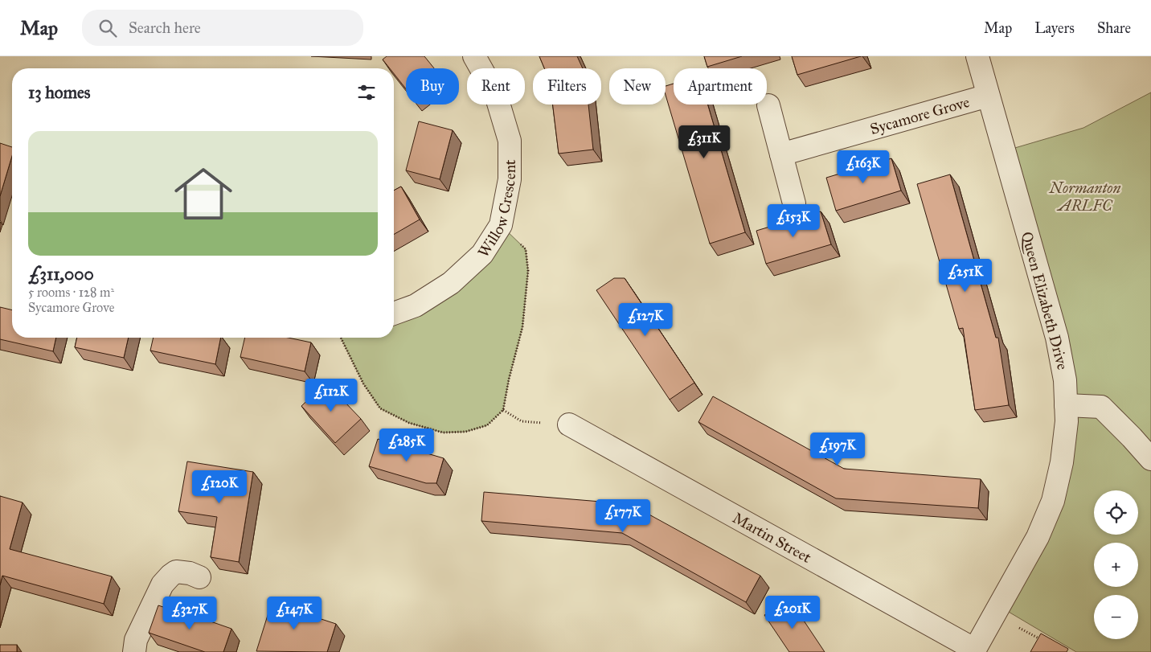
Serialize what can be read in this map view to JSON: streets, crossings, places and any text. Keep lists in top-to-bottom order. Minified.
{"streets":{"street":["Sycamore Grove","Willow Crescent","Queen Elizabeth Drive","Martin Street"]},"crossings":[["Sycamore Grove","Queen Elizabeth Drive"],["Queen Elizabeth Drive","Martin Street"]],"parks":["Normanton ARLFC"],"page":{"header":"Map","search":"Search here","nav":["Map","Layers","Share"],"chip":["Buy","Rent","Filters","New","Apartment"],"heading":"13 homes","list":[{"name":"£311,000","note":"5 rooms · 128 m² · Sycamore Grove"}],"price":["£311K","£163K","£153K","£251K","£127K","£112K","£285K","£197K","£120K","£177K","£201K","£327K","£147K"],"map_buttons":["+","−"]}}
